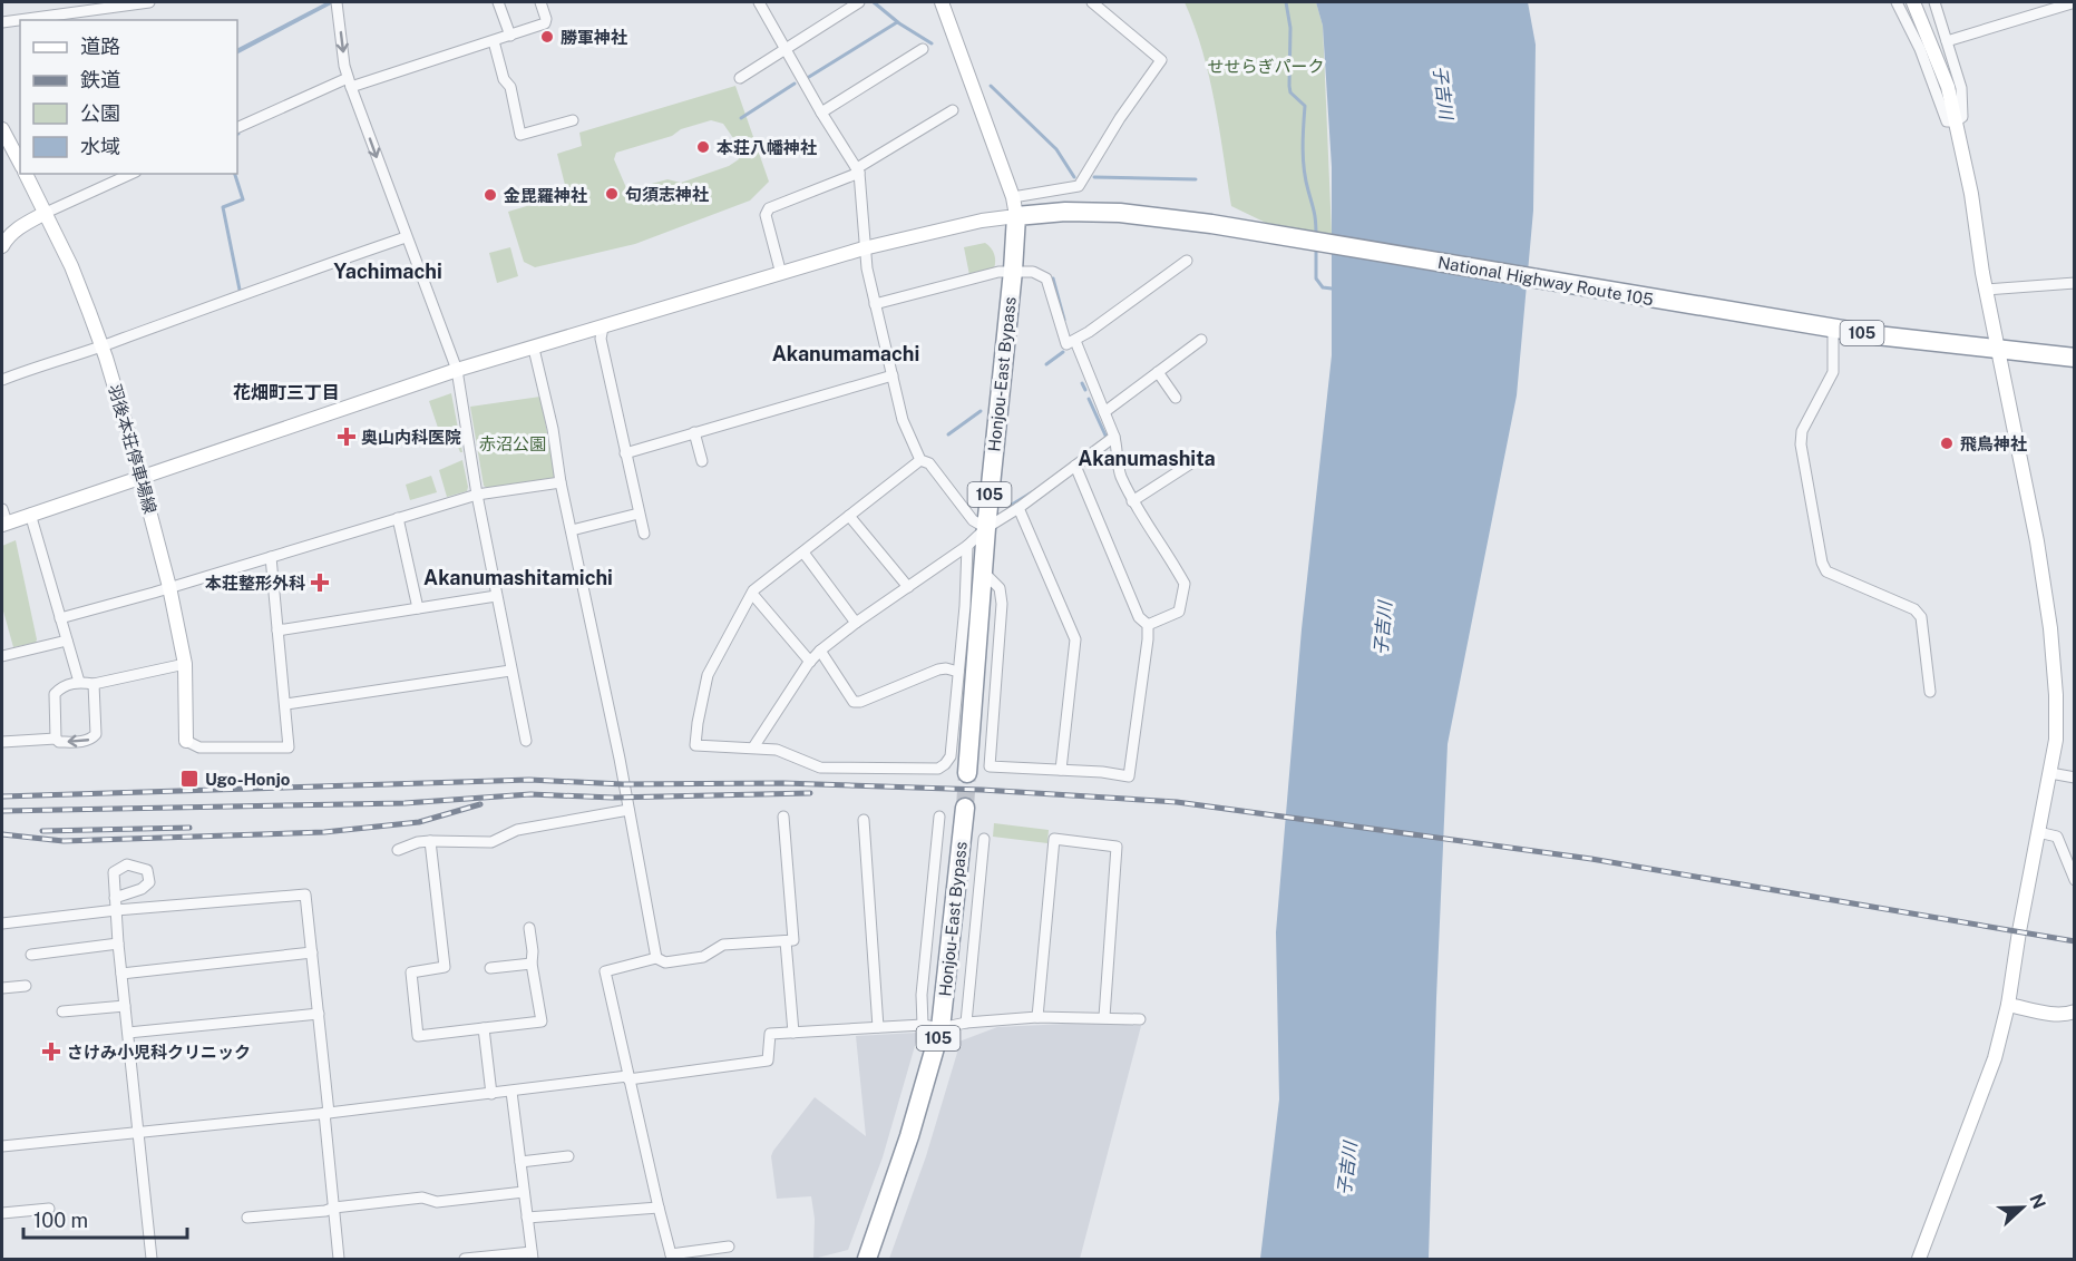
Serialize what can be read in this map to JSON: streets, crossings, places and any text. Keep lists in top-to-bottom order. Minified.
{"streets":{"highway":["National Highway Route 105","105","Honjou-East Bypass"],"street":["羽後本荘停車場線"]},"crossings":[["National Highway Route 105","Honjou-East Bypass"]],"districts":["Yachimachi","Akanumamachi","花畑町三丁目","Akanumashita","Akanumashitamichi"],"water":["子吉川"],"parks":["せせらぎパーク","赤沼公園"],"places":{"other":["勝軍神社","本荘八幡神社","句須志神社","金毘羅神社","飛鳥神社"],"health":["奥山内科医院","本荘整形外科","さけみ小児科クリニック"],"transit":["Ugo-Honjo"]},"legend":["道路","鉄道","公園","水域"],"scale_bar":"100 m","north":"right"}
